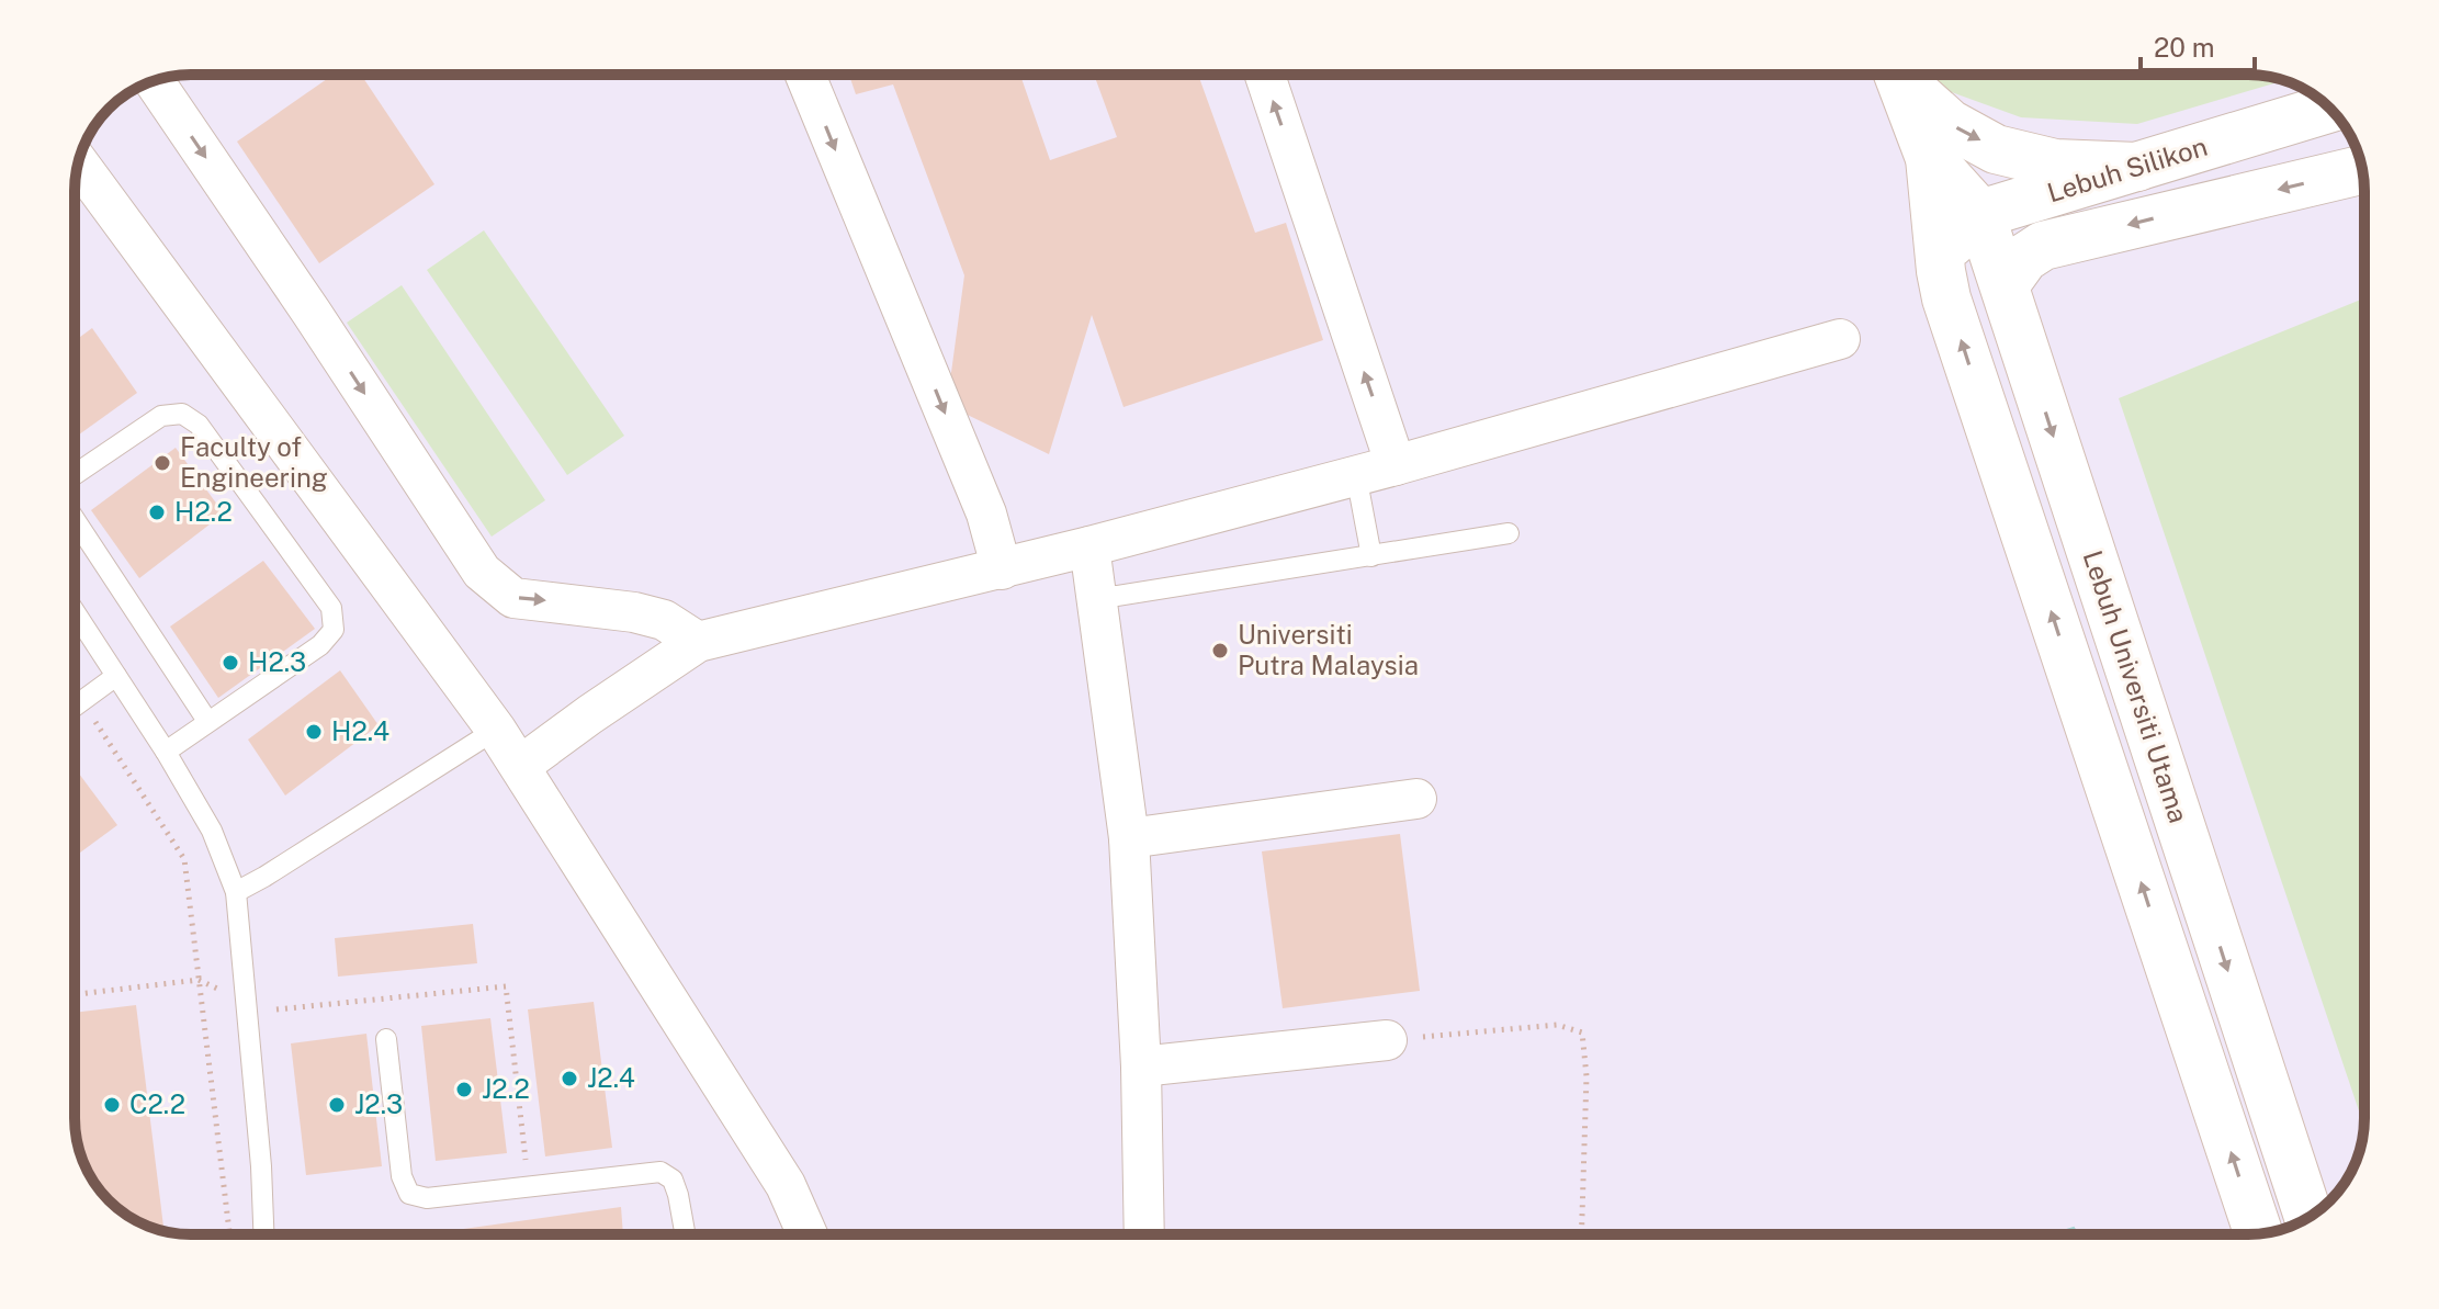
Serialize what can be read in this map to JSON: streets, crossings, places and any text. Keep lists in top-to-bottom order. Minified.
{"streets":{"main road":["Lebuh Silikon","Lebuh Universiti Utama"]},"crossings":[["Lebuh Silikon","Lebuh Universiti Utama"]],"places":["Faculty of Engineering","H2.2","Universiti Putra Malaysia","H2.3","H2.4","J2.4","J2.2","C2.2","J2.3"],"scale_bar":"20 m"}
